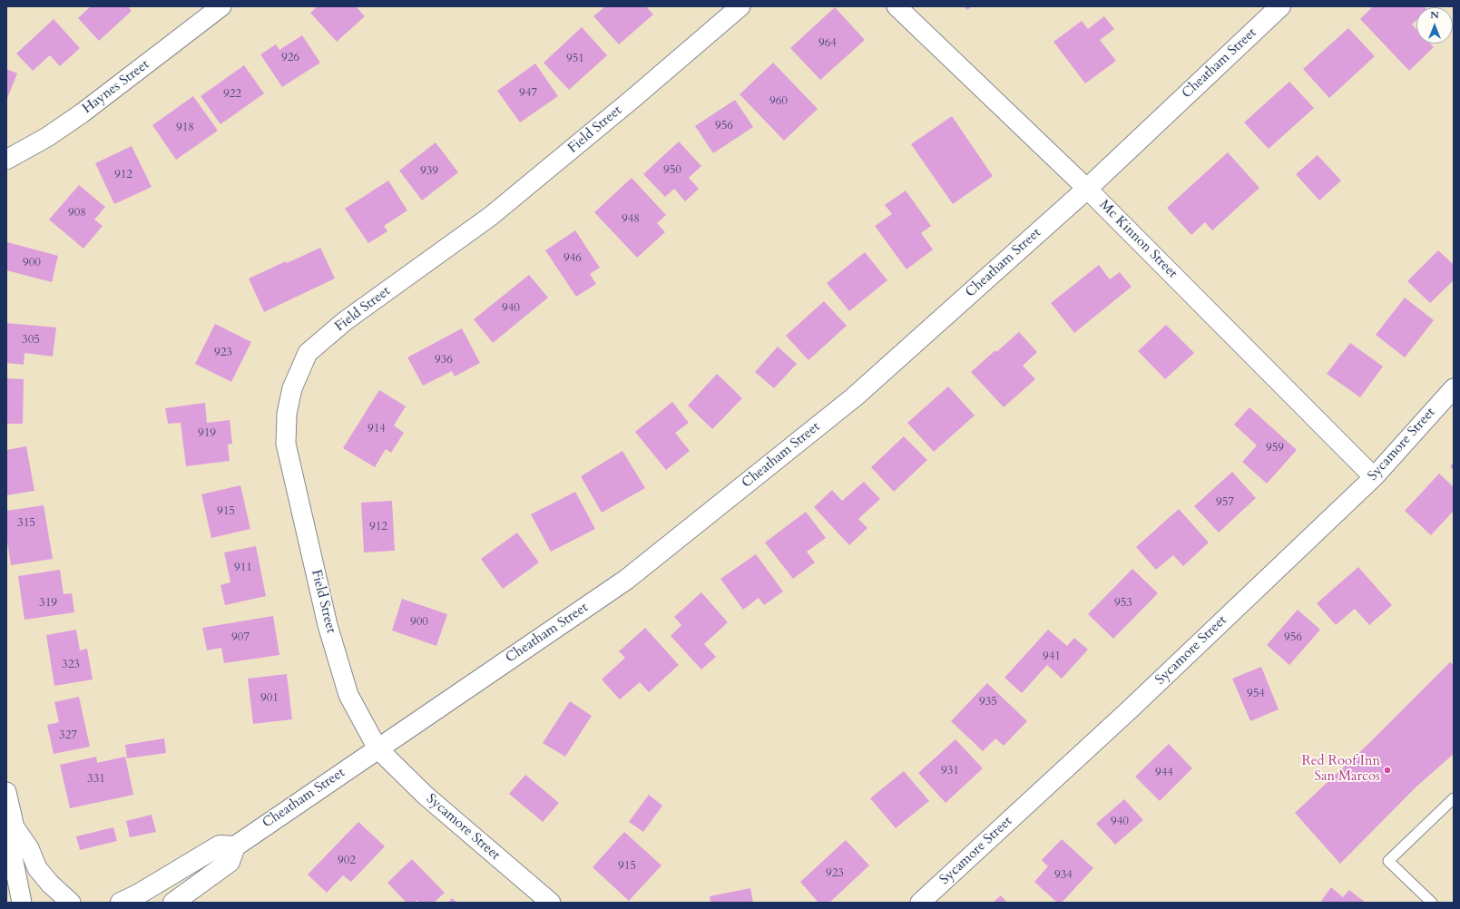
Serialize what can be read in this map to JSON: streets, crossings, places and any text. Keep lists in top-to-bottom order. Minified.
{"streets":{"street":["Cheatham Street","Haynes Street","Field Street","Mc Kinnon Street","Sycamore Street"]},"crossings":[["Cheatham Street","Field Street"],["Cheatham Street","Mc Kinnon Street"],["Cheatham Street","Sycamore Street"],["Field Street","Sycamore Street"],["Mc Kinnon Street","Sycamore Street"]],"places":["Red Roof Inn San Marcos"],"house_numbers":["964","926","951","947","922","960","956","918","950","939","912","908","948","946","900","940","305","923","936","914","919","959","957","915","315","912","911","319","953","900","907","956","941","323","954","901","935","327","931","944","331","940","902","915","923","934"],"north":"top"}
